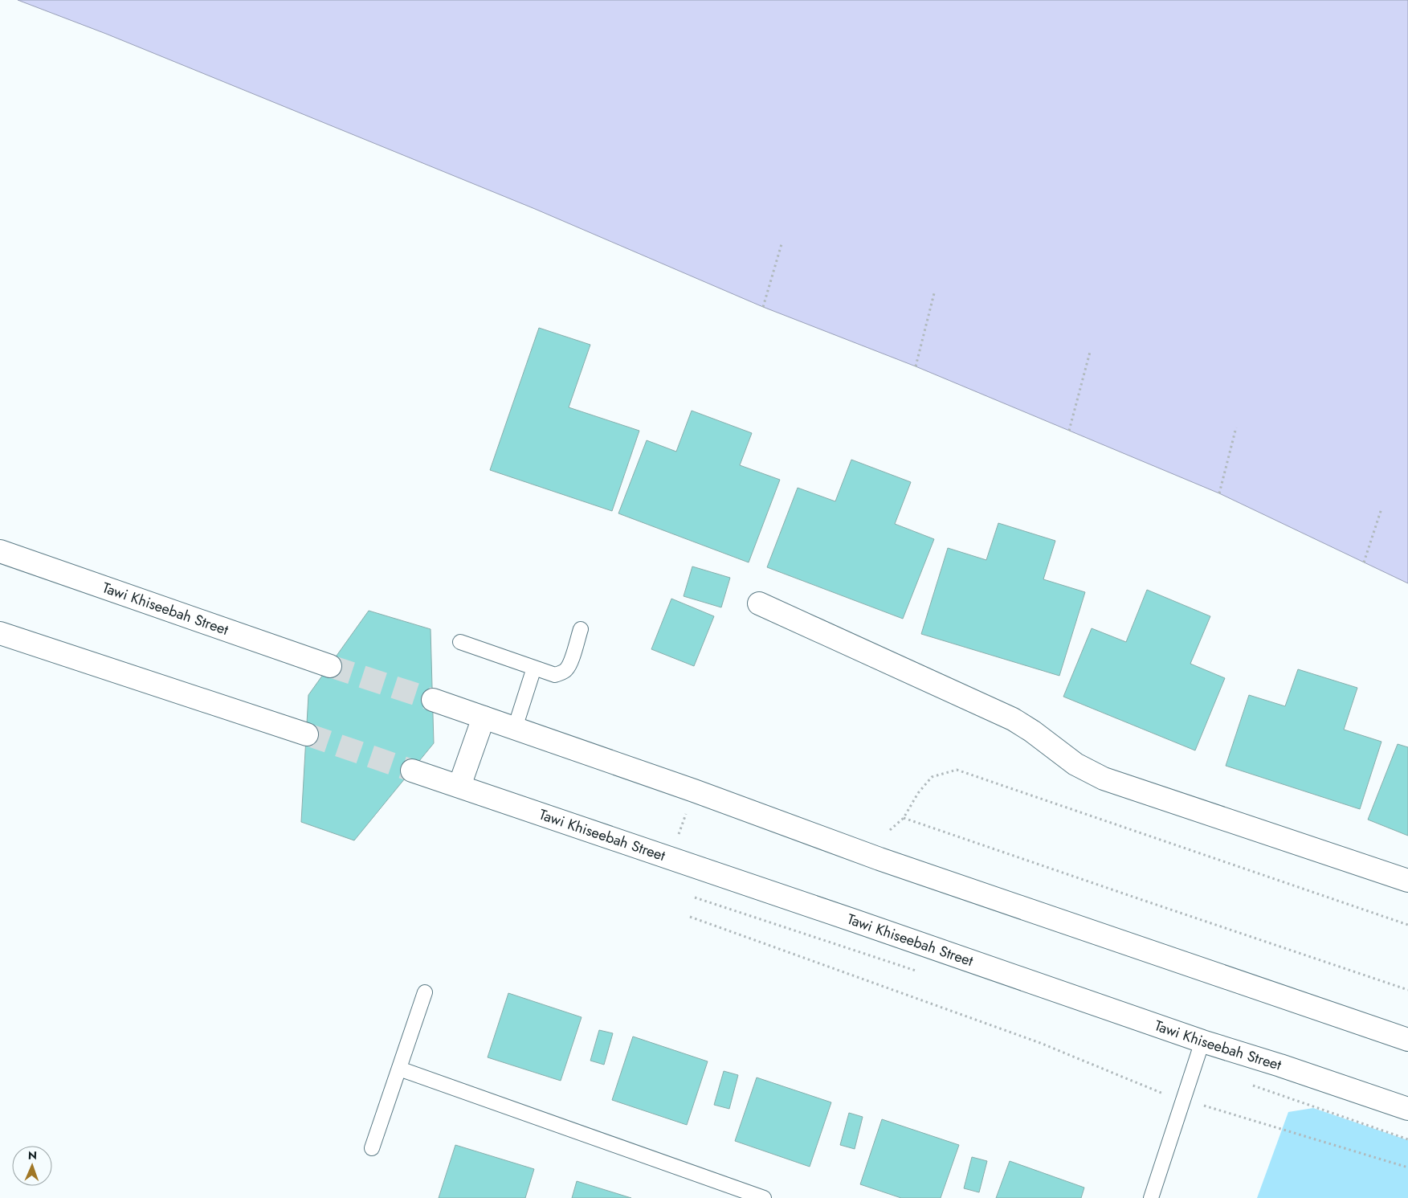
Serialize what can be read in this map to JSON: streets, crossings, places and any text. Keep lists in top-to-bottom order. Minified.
{"streets":{"street":["Tawi Khiseebah Street"]},"north":"top"}
